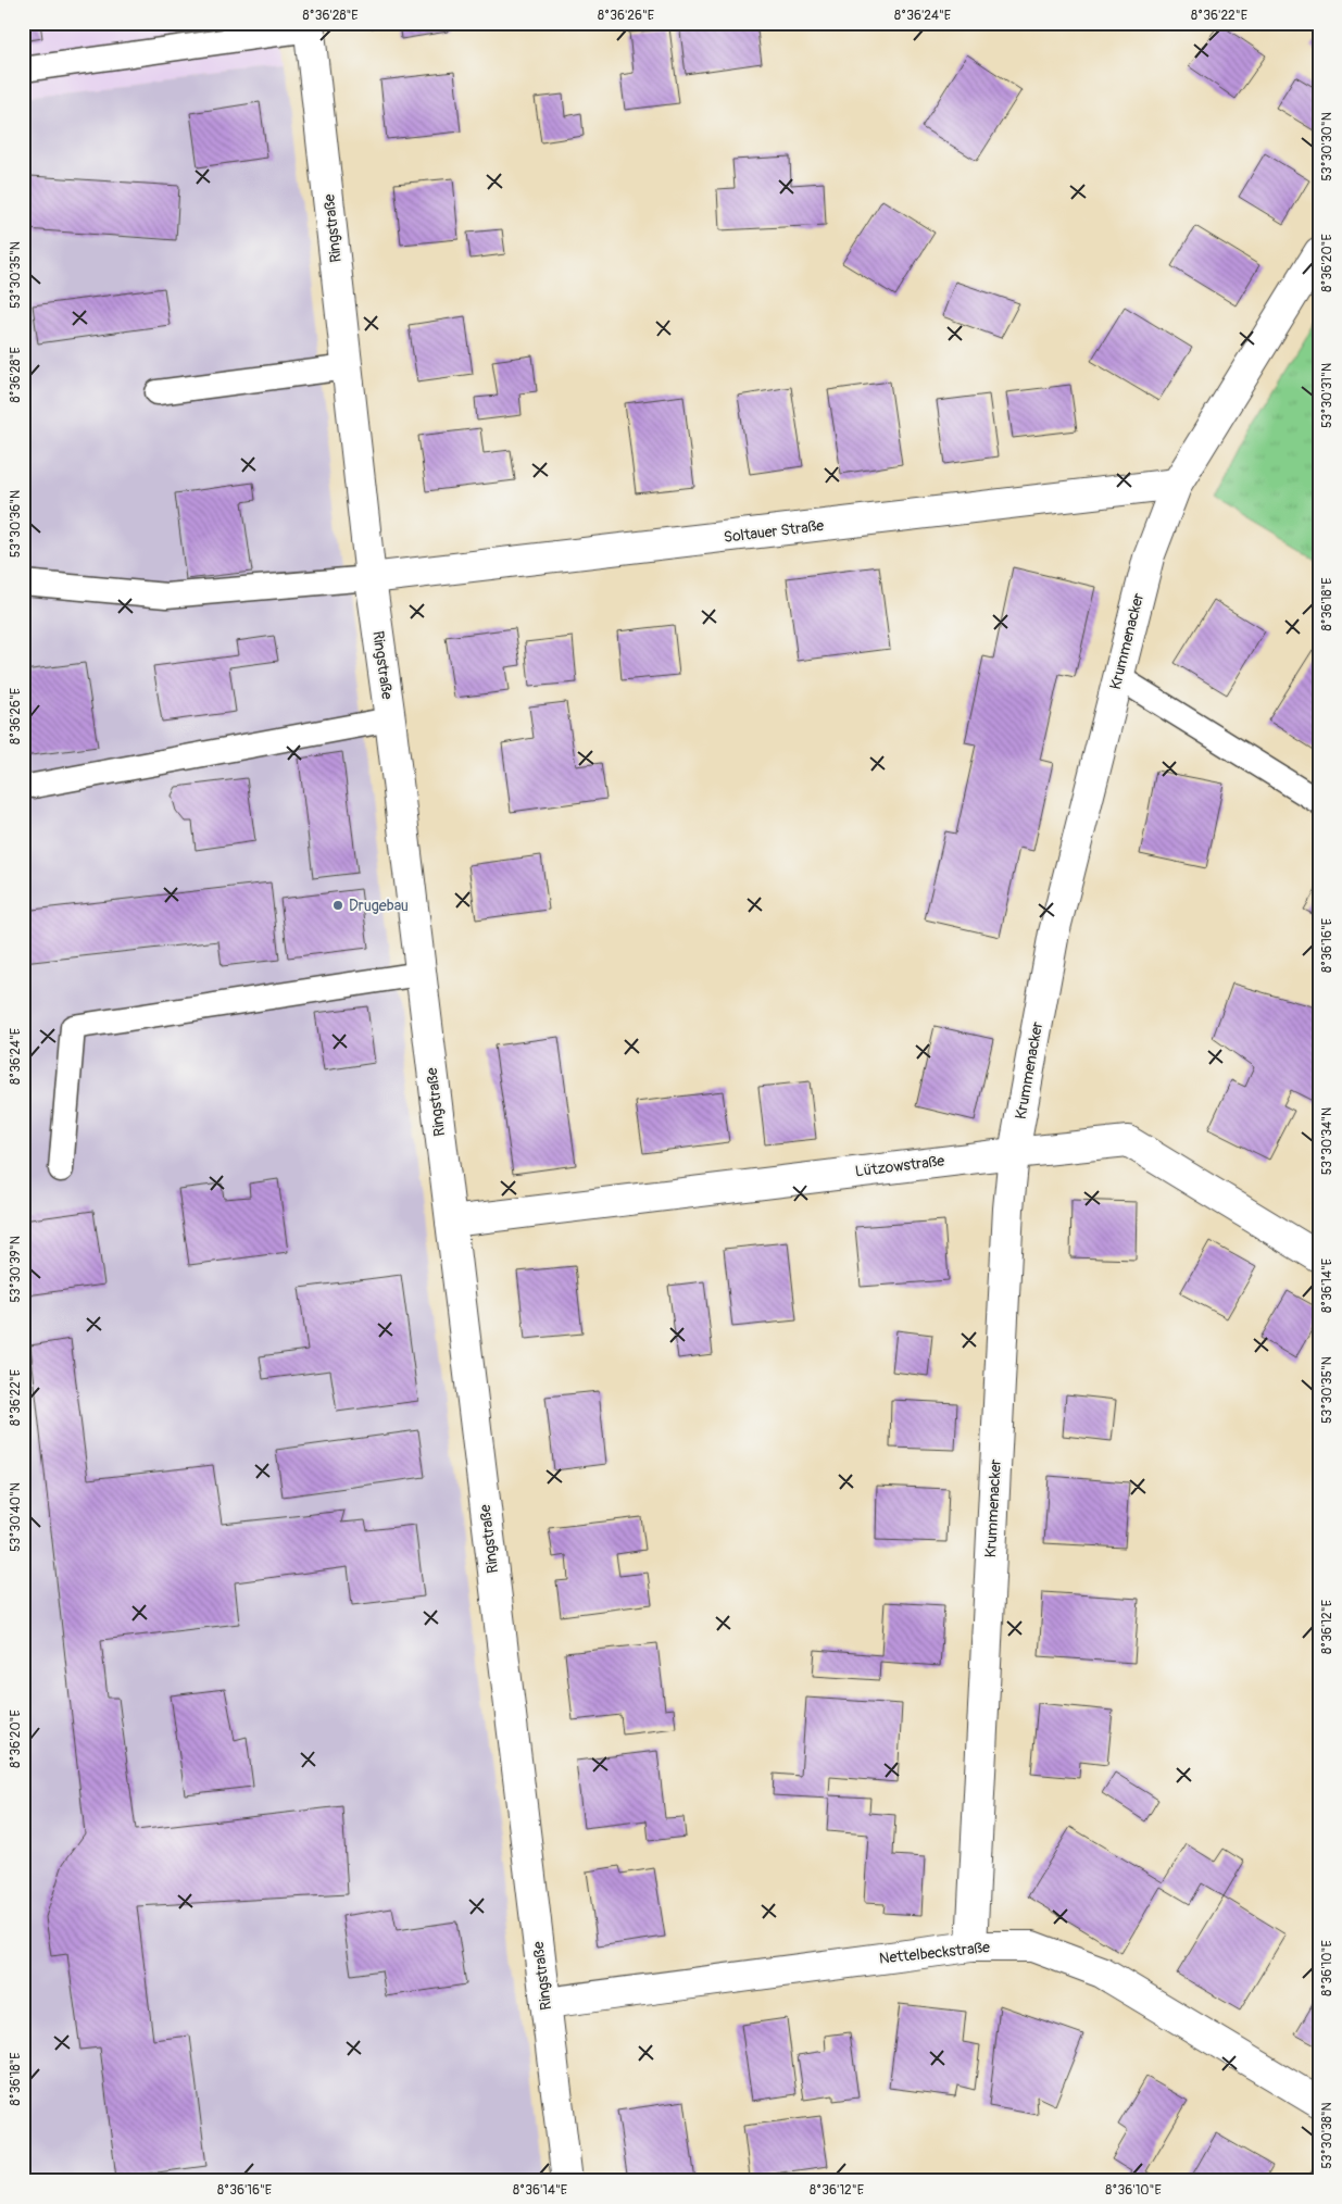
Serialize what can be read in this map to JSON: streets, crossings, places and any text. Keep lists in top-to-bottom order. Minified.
{"streets":{"street":["Ringstraße","Soltauer Straße","Krummenacker","Lützowstraße","Nettelbeckstraße"]},"crossings":[["Ringstraße","Soltauer Straße"],["Ringstraße","Lützowstraße"],["Ringstraße","Nettelbeckstraße"],["Soltauer Straße","Krummenacker"],["Krummenacker","Lützowstraße"],["Krummenacker","Nettelbeckstraße"]],"places":["Drugebau"],"coordinates":["8°36'28\"E","8°36'26\"E","8°36'24\"E","8°36'22\"E","53°30'30\"N","8°36'20\"E","53°30'35\"N","53°30'31\"N","53°30'36\"N","8°36'18\"E","8°36'16\"E","53°30'34\"N","53°30'39\"N","8°36'14\"E","53°30'40\"N","8°36'12\"E","8°36'10\"E","53°30'38\"N"]}
